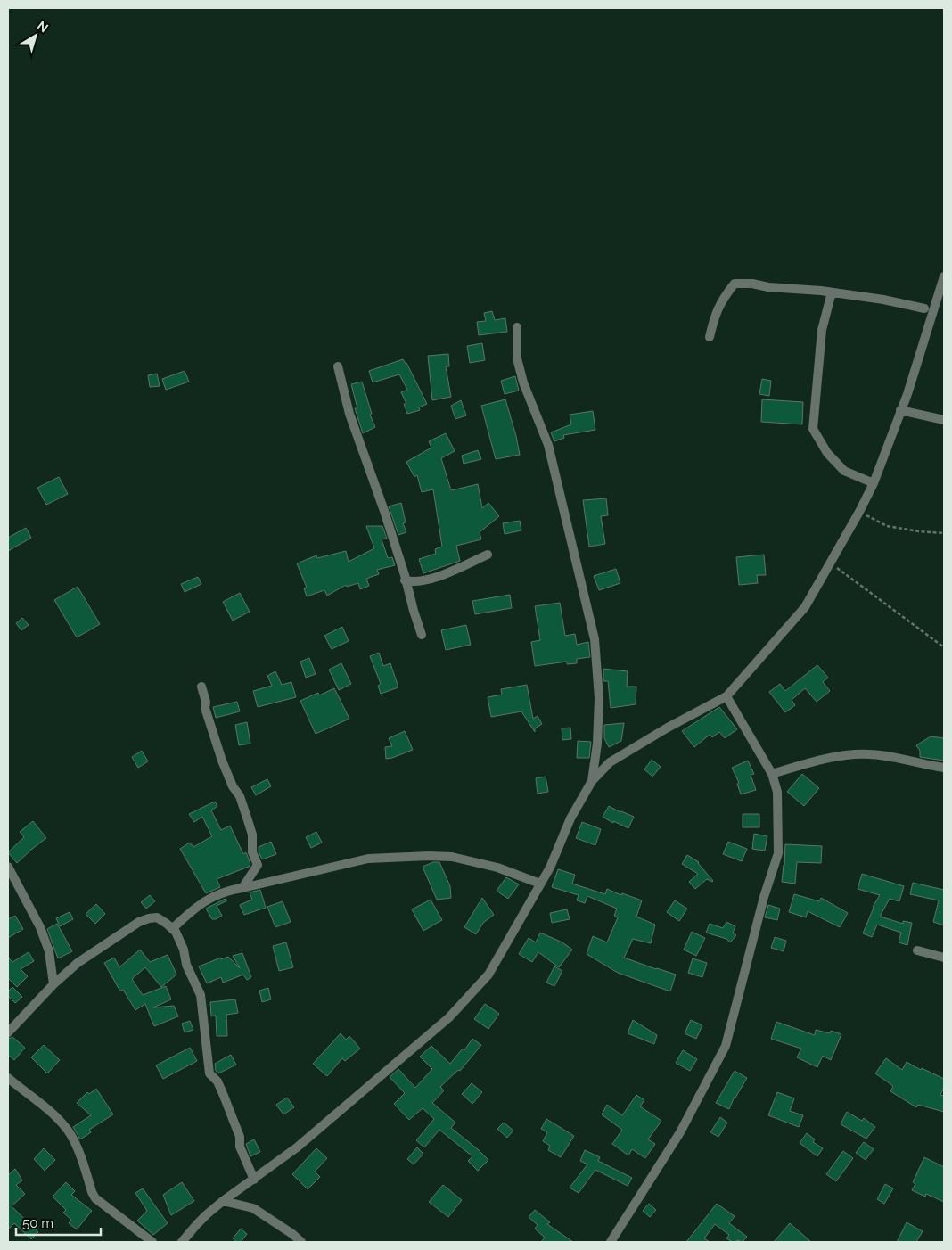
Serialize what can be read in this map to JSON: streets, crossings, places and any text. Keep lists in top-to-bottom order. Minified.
{"scale_bar":"50 m","north":"top right"}
